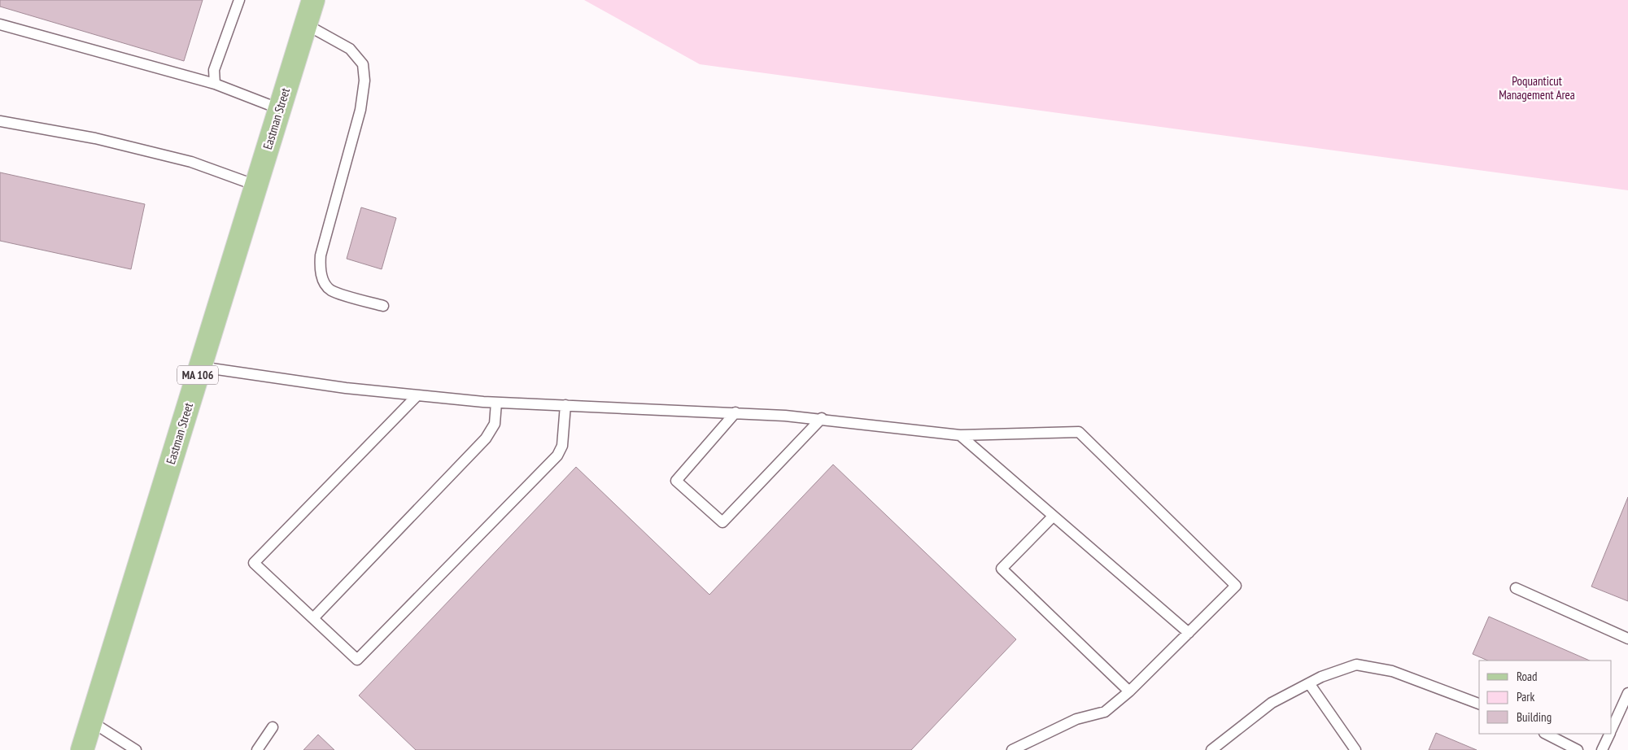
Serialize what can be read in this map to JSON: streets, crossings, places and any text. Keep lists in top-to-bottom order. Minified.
{"streets":{"main road":["Eastman Street","MA 106"]},"parks":["Poquanticut Management Area"],"legend":["Road","Park","Building"]}
